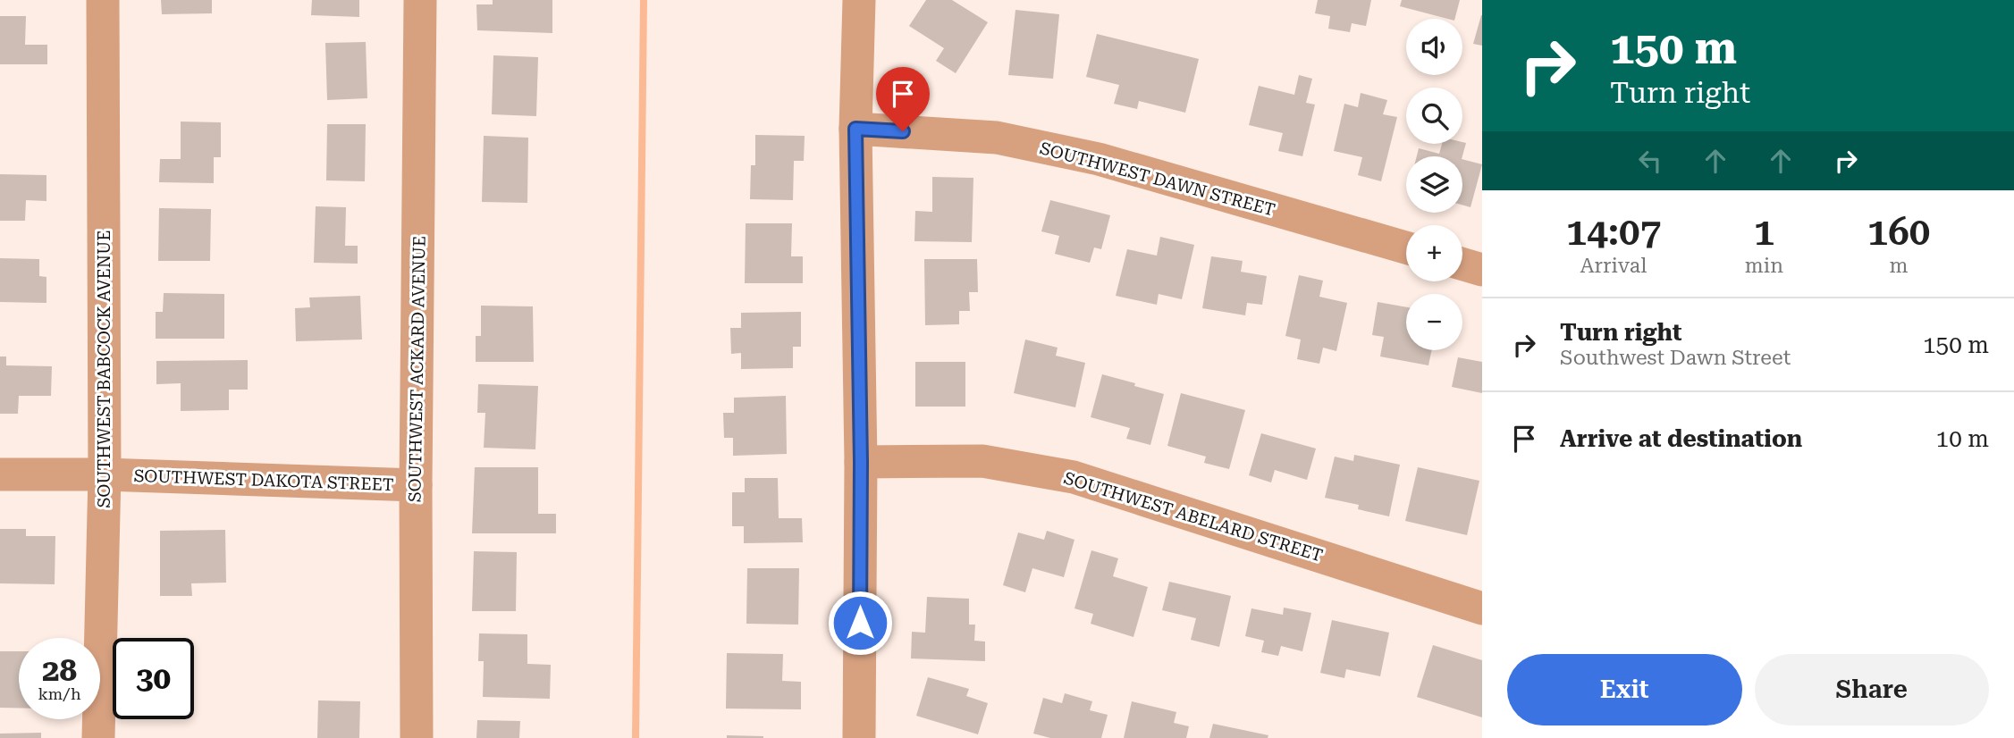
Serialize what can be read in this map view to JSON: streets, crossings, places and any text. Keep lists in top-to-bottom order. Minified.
{"streets":{"street":["SOUTHWEST DAWN STREET","SOUTHWEST BABCOCK AVENUE","SOUTHWEST ACKARD AVENUE","SOUTHWEST DAKOTA STREET","SOUTHWEST ABELARD STREET"]},"crossings":[["SOUTHWEST BABCOCK AVENUE","SOUTHWEST DAKOTA STREET"],["SOUTHWEST ACKARD AVENUE","SOUTHWEST DAKOTA STREET"]],"page":{"turn":["150 m","Turn right"],"map_buttons":["+","−"],"eta":["14:07","Arrival","1","min","160","m"],"list":[{"name":"Turn right","note":"Southwest Dawn Street","value":"150 m"},{"name":"Arrive at destination","value":"10 m"}],"speed":"28 km/h","limit":"30","buttons":["Exit","Share"]}}
